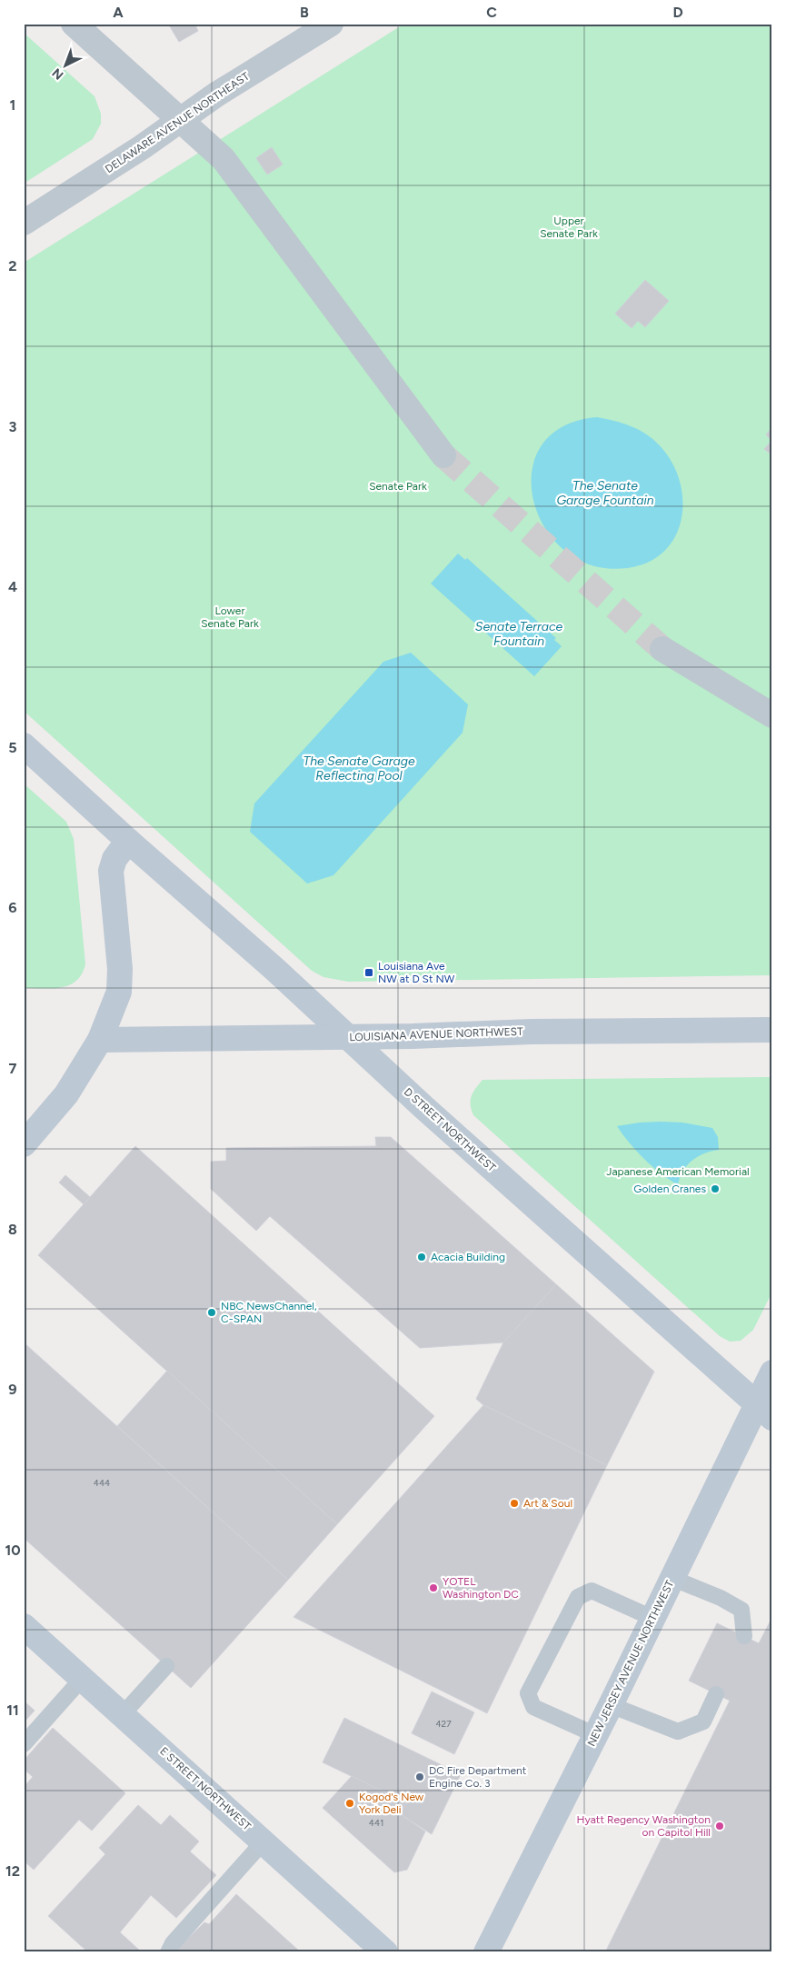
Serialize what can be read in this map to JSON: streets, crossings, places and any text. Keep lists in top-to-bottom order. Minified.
{"streets":{"street":["DELAWARE AVENUE NORTHEAST","LOUISIANA AVENUE NORTHWEST","D STREET NORTHWEST","NEW JERSEY AVENUE NORTHWEST","E STREET NORTHWEST"]},"crossings":[["LOUISIANA AVENUE NORTHWEST","D STREET NORTHWEST"],["D STREET NORTHWEST","NEW JERSEY AVENUE NORTHWEST"]],"water":["The Senate Garage Fountain","Senate Terrace Fountain","The Senate Garage Reflecting Pool"],"parks":["Upper Senate Park","Senate Park","Lower Senate Park","Japanese American Memorial"],"places":{"transit":["Louisiana Ave NW at D St NW"],"other":["Golden Cranes","Acacia Building","NBC NewsChannel, C-SPAN","Art & Soul","YOTEL Washington DC","DC Fire Department Engine Co. 3","Kogod's New York Deli","Hyatt Regency Washington on Capitol Hill"]},"house_numbers":["444","427","441"],"north":"bottom left","grid":{"columns":["A","B","C","D"],"rows":["1","2","3","4","5","6","7","8","9","10","11","12"]}}
